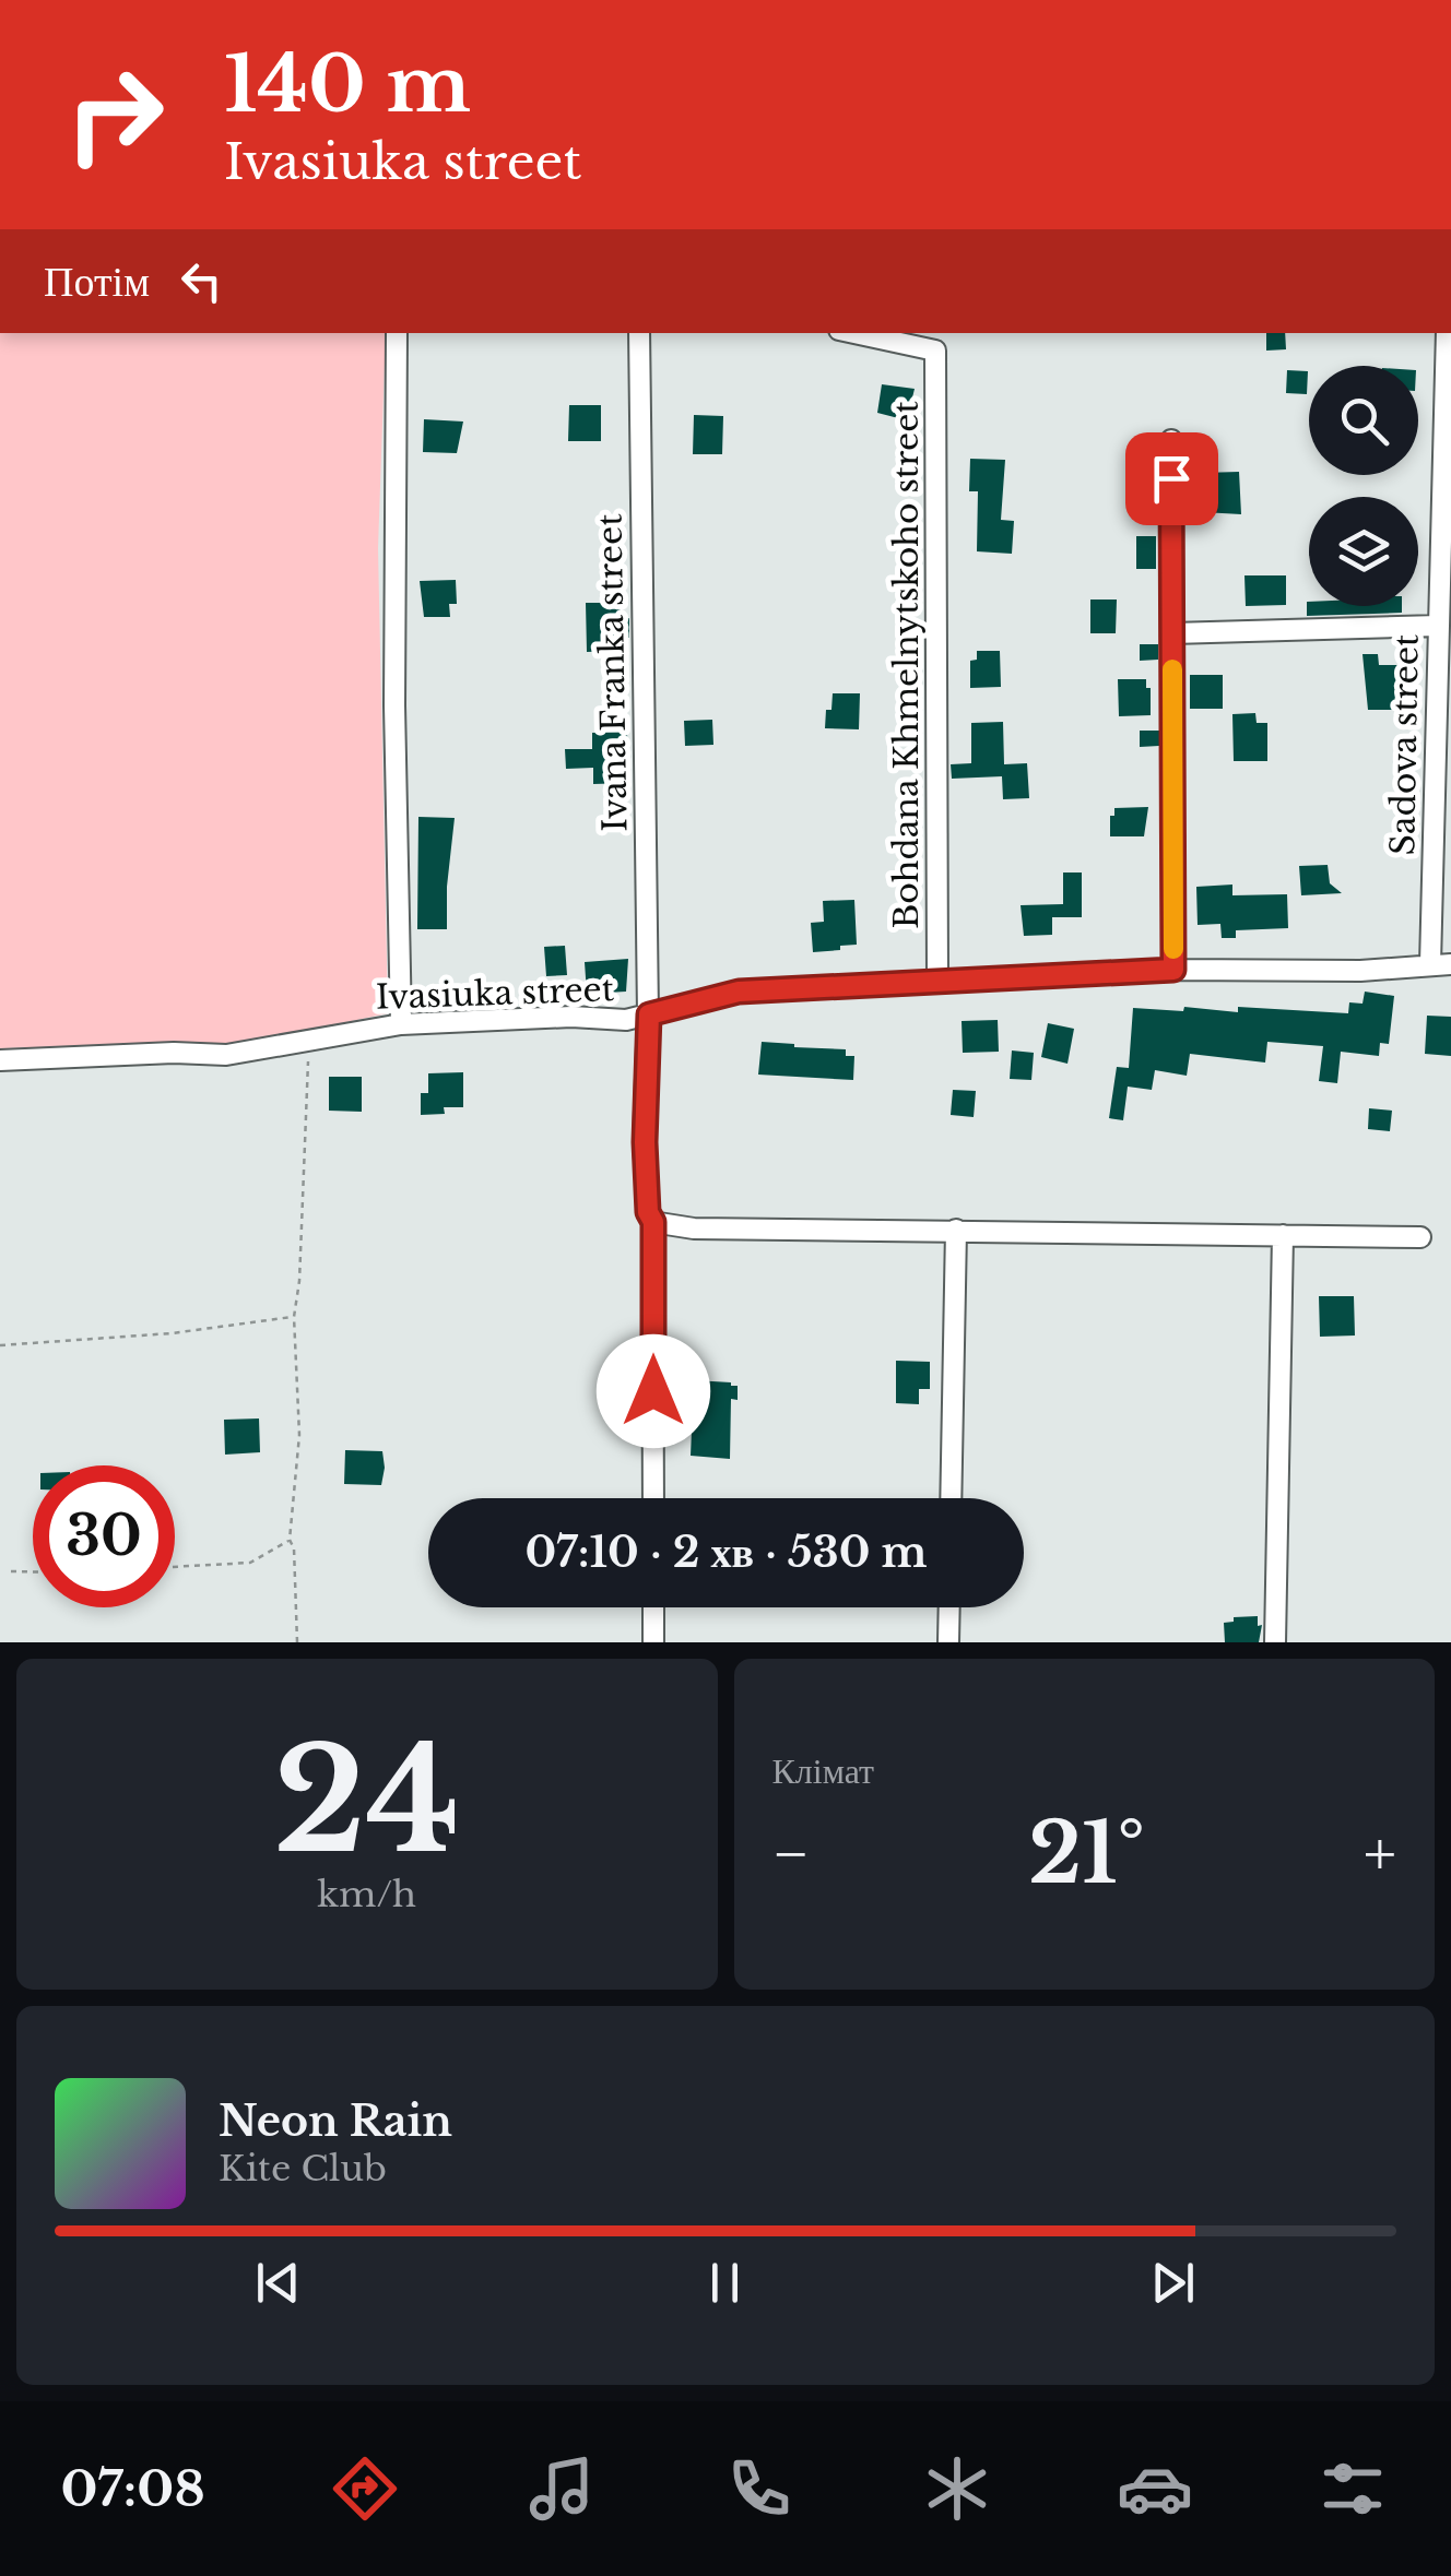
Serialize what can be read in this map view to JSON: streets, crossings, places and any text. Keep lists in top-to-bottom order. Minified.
{"streets":{"street":["Bohdana Khmelnytskoho street","Ivana Franka street","Sadova street","Ivasiuka street"]},"crossings":[["Bohdana Khmelnytskoho street","Ivasiuka street"],["Ivana Franka street","Ivasiuka street"],["Sadova street","Ivasiuka street"]],"page":{"turn":["140 m","Ivasiuka street"],"then":"Потім","limit":"30","trip":"07:10 · 2 хв · 530 m","tile":[["24","km/h"],"Клімат"],"heat":["−","21°","+"],"song":["Neon Rain","Kite Club"],"tabs":"07:08"}}
